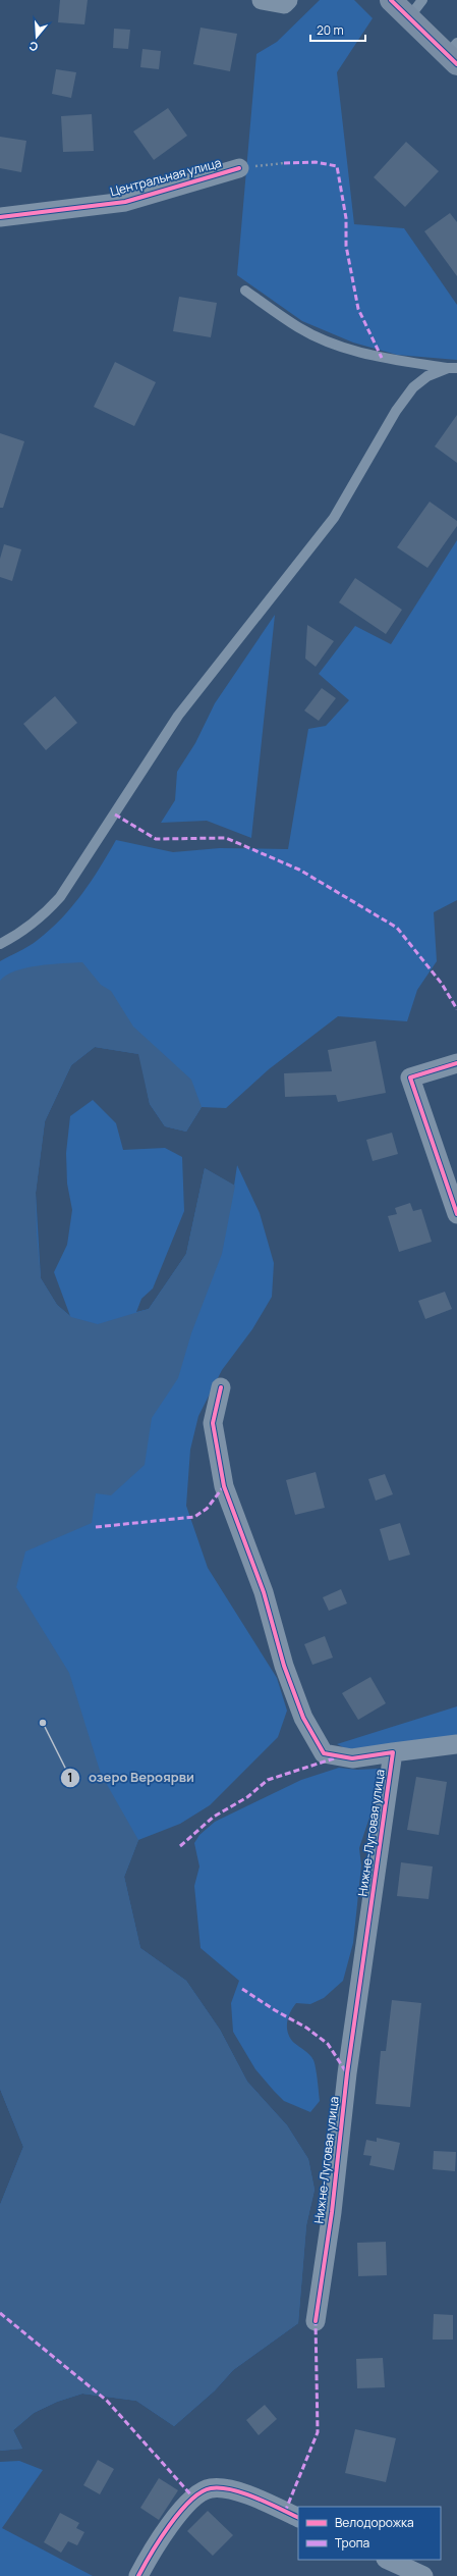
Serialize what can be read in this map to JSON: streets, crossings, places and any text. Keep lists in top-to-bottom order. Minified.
{"streets":{"street":["Центральная улица","Нижне-Луговая улица"]},"places":["озеро Вероярви"],"legend":["Велодорожка","Тропа"],"scale_bar":"20 m","north":"bottom"}
